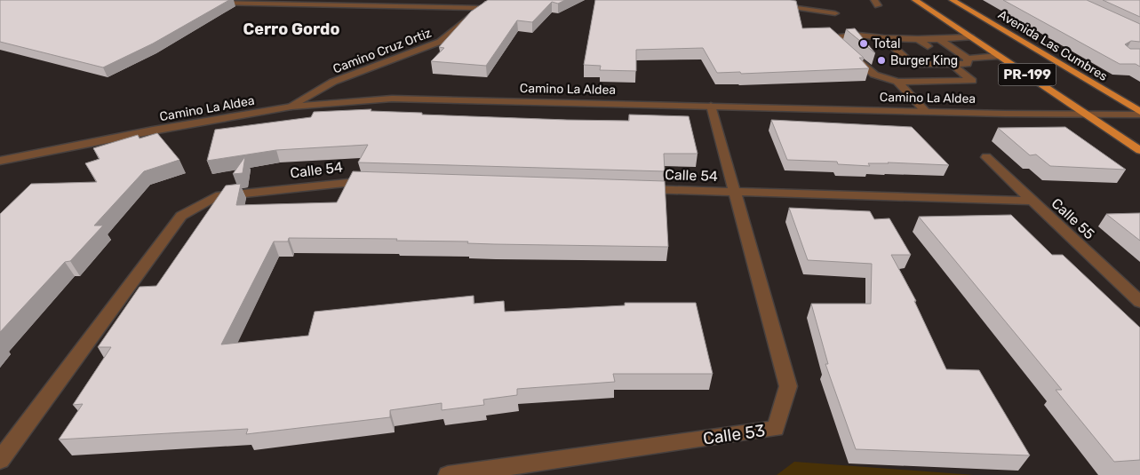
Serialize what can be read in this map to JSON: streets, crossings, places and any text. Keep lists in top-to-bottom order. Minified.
{"streets":{"highway":["Avenida Las Cumbres","PR-199"],"street":["Camino Cruz Ortiz","Camino La Aldea","Calle 54","Calle 55","Calle 53"]},"crossings":[["Avenida Las Cumbres","Camino La Aldea"],["Camino Cruz Ortiz","Camino La Aldea"],["PR-199","Camino La Aldea"],["Calle 54","Calle 55"],["Calle 54","Calle 53"]],"districts":["Cerro Gordo"],"places":["Total","Burger King"]}
